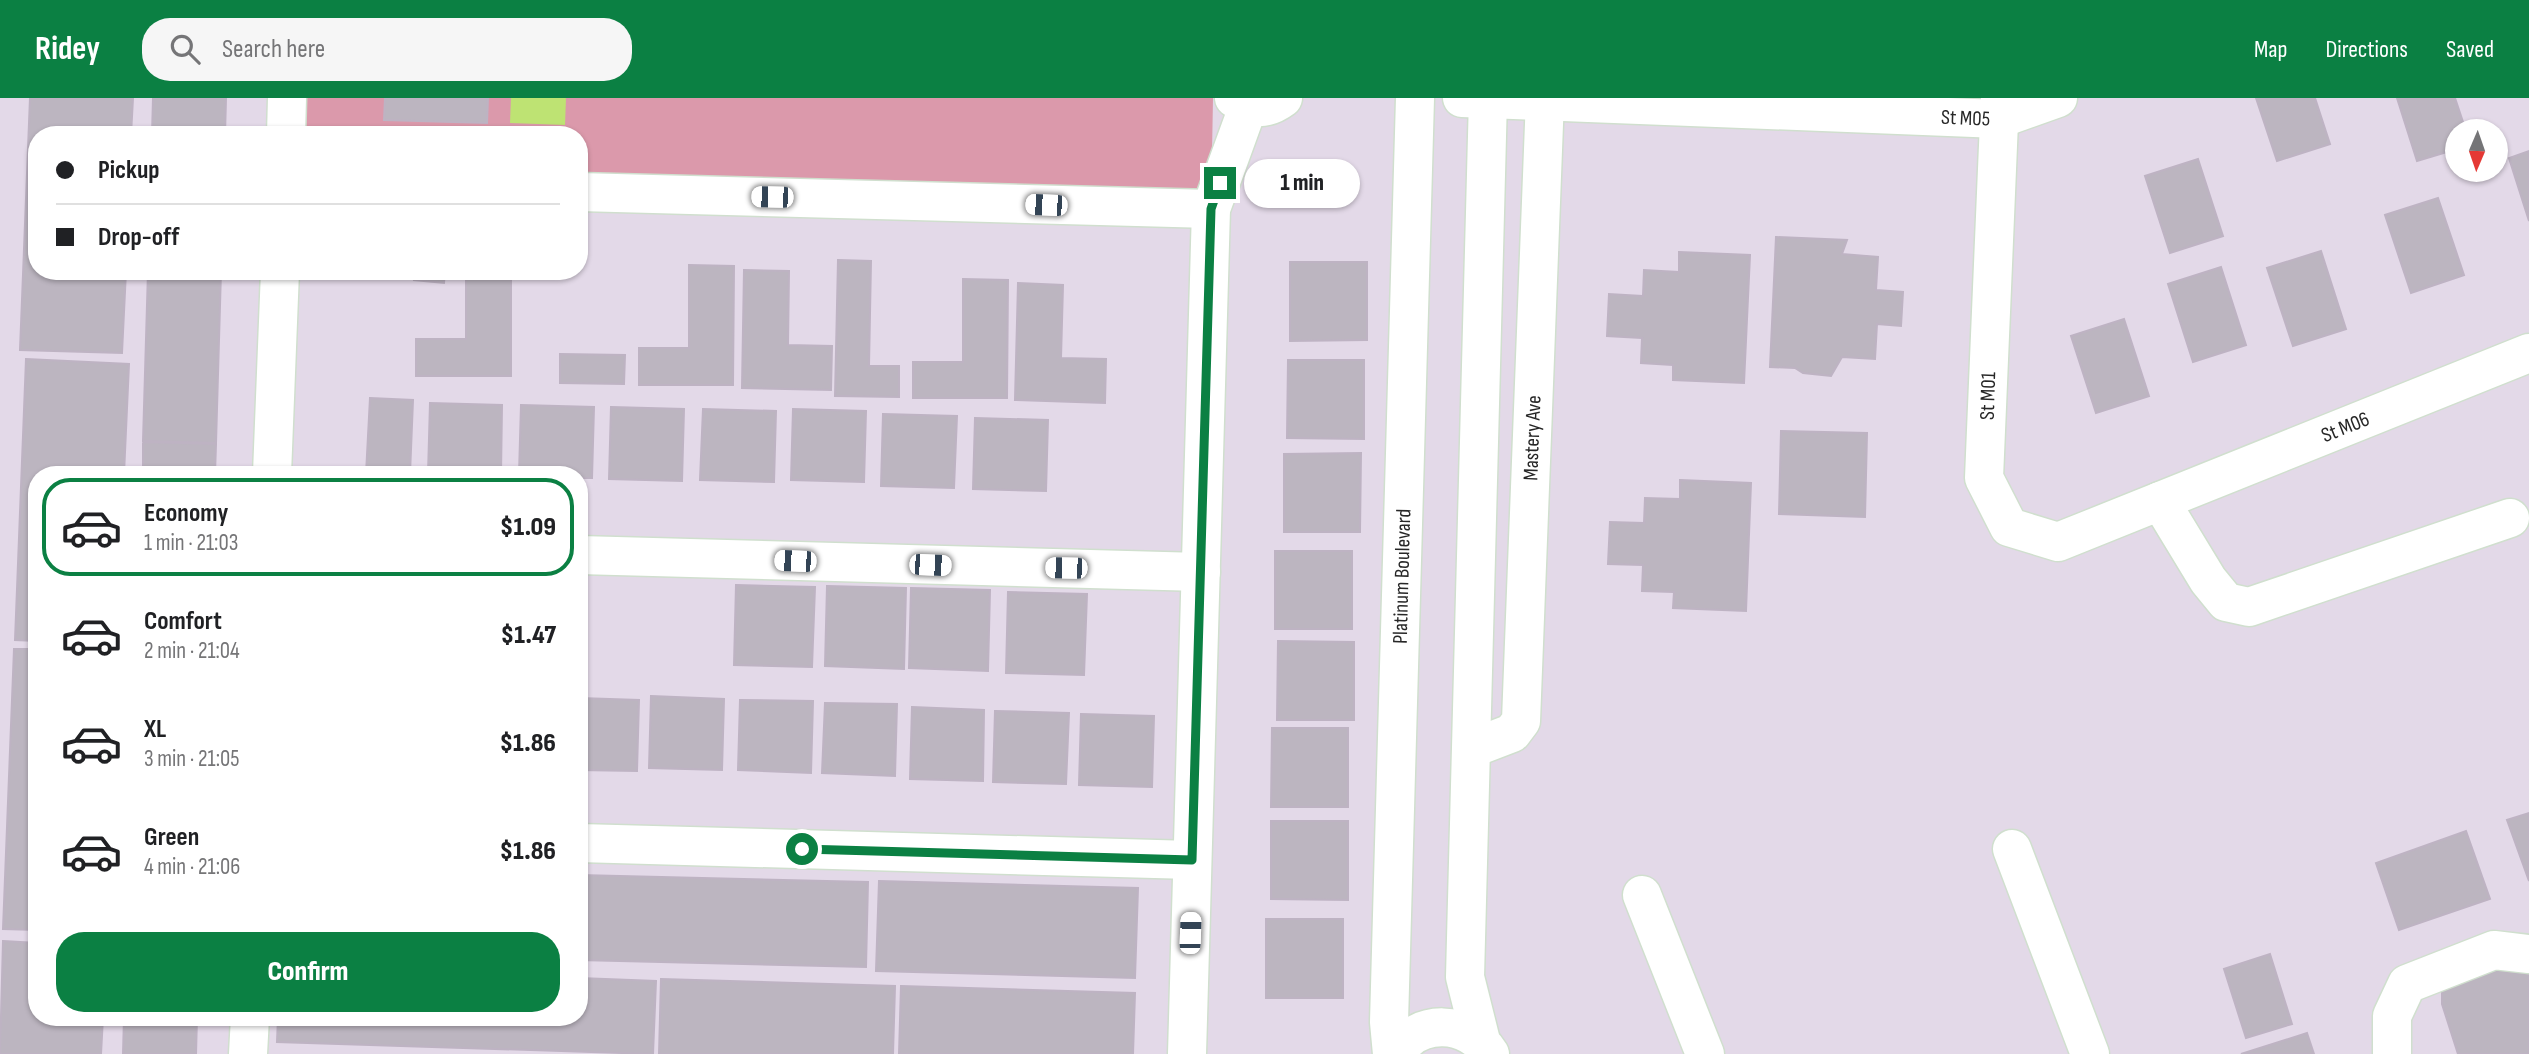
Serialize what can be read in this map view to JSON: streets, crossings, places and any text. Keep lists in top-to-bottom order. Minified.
{"streets":{"street":["St M05","St M01","St M06","Mastery Ave","Platinum Boulevard"]},"crossings":[["St M05","St M01"],["St M05","Mastery Ave"],["St M01","St M06"]],"north":"bottom","page":{"header":"Ridey","search":"Search here","nav":["Map","Directions","Saved"],"banner":["Pickup","Drop-off"],"bubble":"1 min","list":[{"name":"Economy","note":"1 min · 21:03","value":"$1.09"},{"name":"Comfort","note":"2 min · 21:04","value":"$1.47"},{"name":"XL","note":"3 min · 21:05","value":"$1.86"},{"name":"Green","note":"4 min · 21:06","value":"$1.86"}],"buttons":"Confirm"}}
